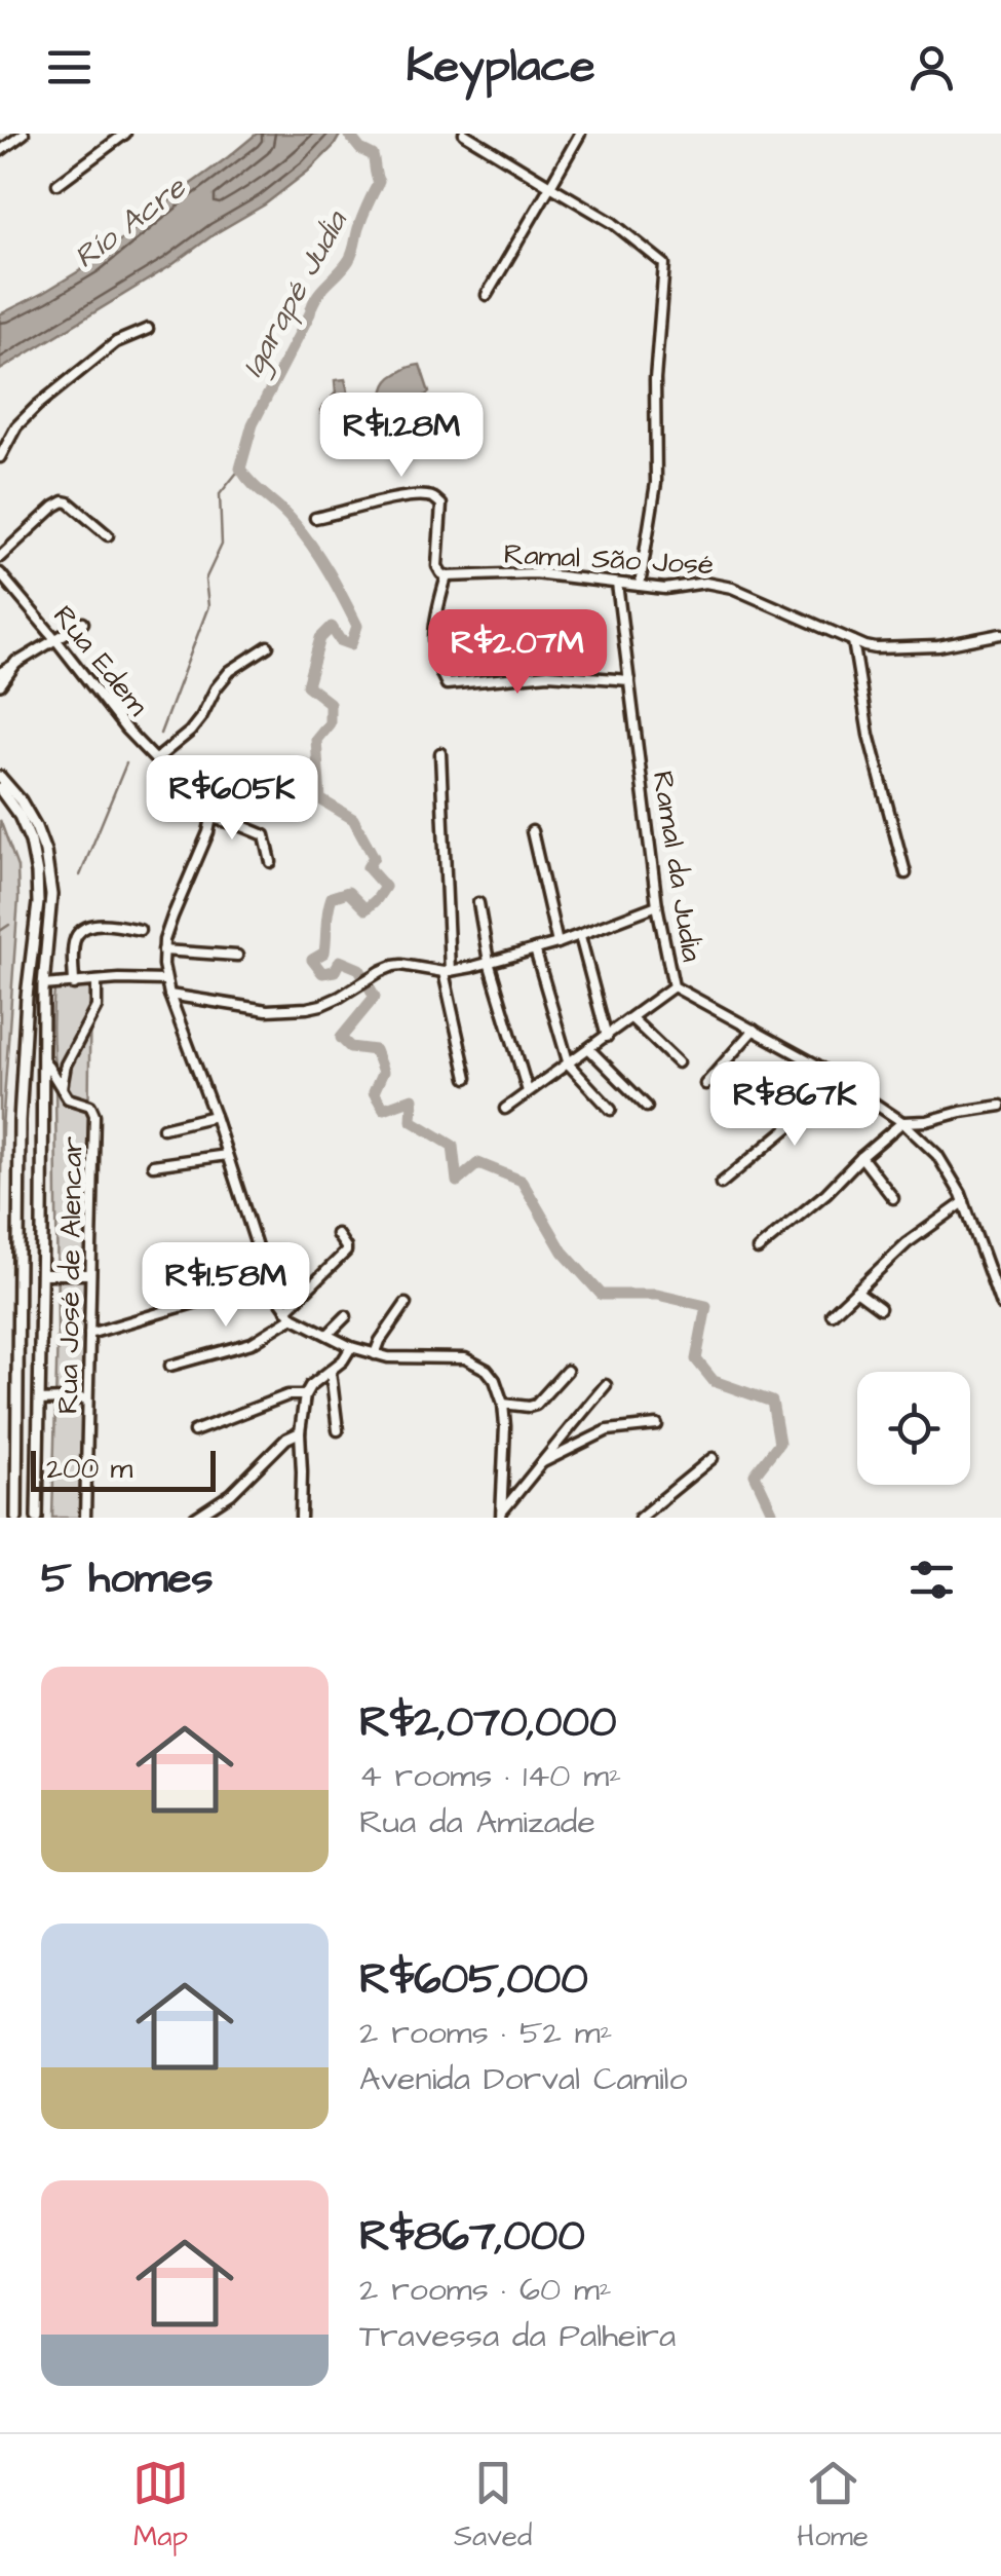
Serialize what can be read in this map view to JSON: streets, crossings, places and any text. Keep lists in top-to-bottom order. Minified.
{"streets":{"street":["Ramal São José","Rua Edem","Ramal da Judia","Rua José de Alencar"]},"crossings":[["Ramal São José","Ramal da Judia"]],"water":["Río Acre","Igarapé Judia"],"scale_bar":"200 m","page":{"header":"Keyplace","price":["R$1.28M","R$2.07M","R$605K","R$867K","R$1.58M"],"scale":"200 m","heading":"5 homes","list":[{"name":"R$2,070,000","note":"4 rooms · 140 m² · Rua da Amizade"},{"name":"R$605,000","note":"2 rooms · 52 m² · Avenida Dorval Camilo"},{"name":"R$867,000","note":"2 rooms · 60 m² · Travessa da Palheira"}],"tabs":["Map","Saved","Home"]}}
